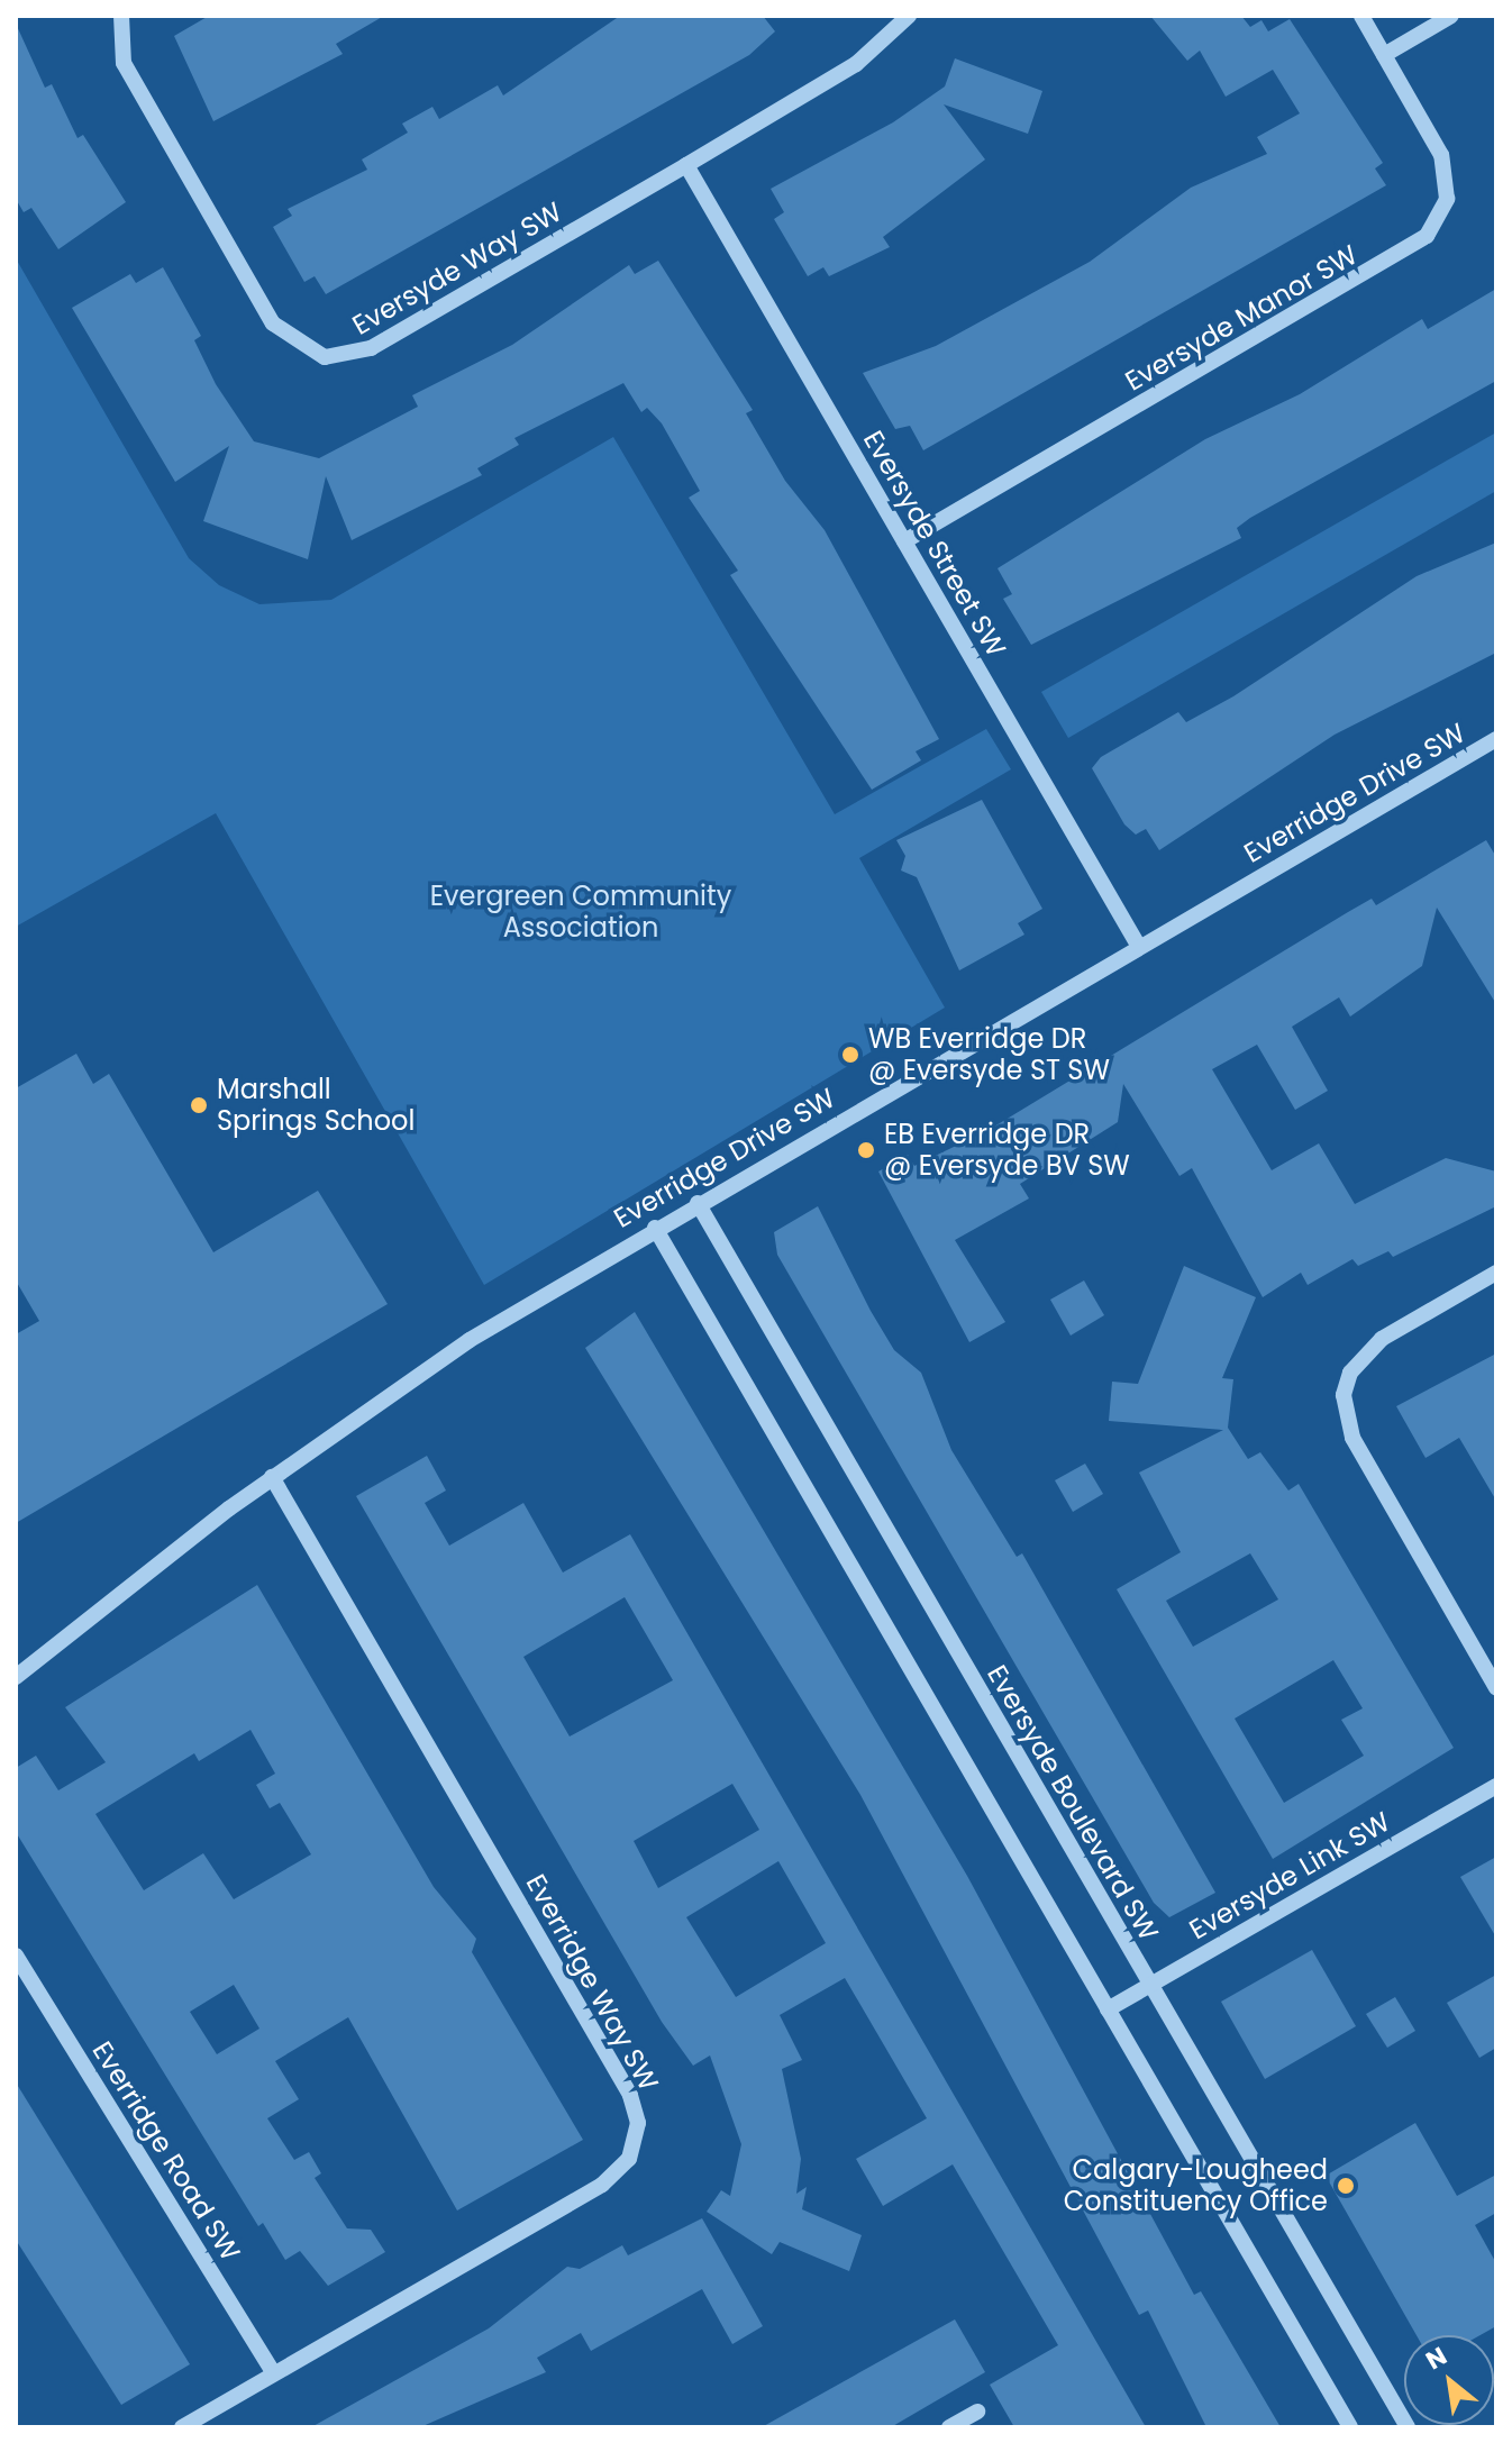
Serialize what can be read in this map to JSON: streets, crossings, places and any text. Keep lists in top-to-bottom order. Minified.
{"streets":{"street":["Eversyde Way SW","Eversyde Manor SW","Eversyde Street SW","Everridge Drive SW","Eversyde Boulevard SW","Eversyde Link SW","Everridge Way SW","Everridge Road SW"]},"crossings":[["Eversyde Way SW","Eversyde Street SW"],["Eversyde Manor SW","Eversyde Street SW"],["Eversyde Street SW","Everridge Drive SW"],["Everridge Drive SW","Eversyde Boulevard SW"],["Everridge Drive SW","Everridge Way SW"],["Eversyde Boulevard SW","Eversyde Link SW"],["Everridge Way SW","Everridge Road SW"]],"parks":["Evergreen Community Association"],"places":["WB Everridge DR @ Eversyde ST SW","Marshall Springs School","EB Everridge DR @ Eversyde BV SW","Calgary-Lougheed Constituency Office"],"north":"top left"}
